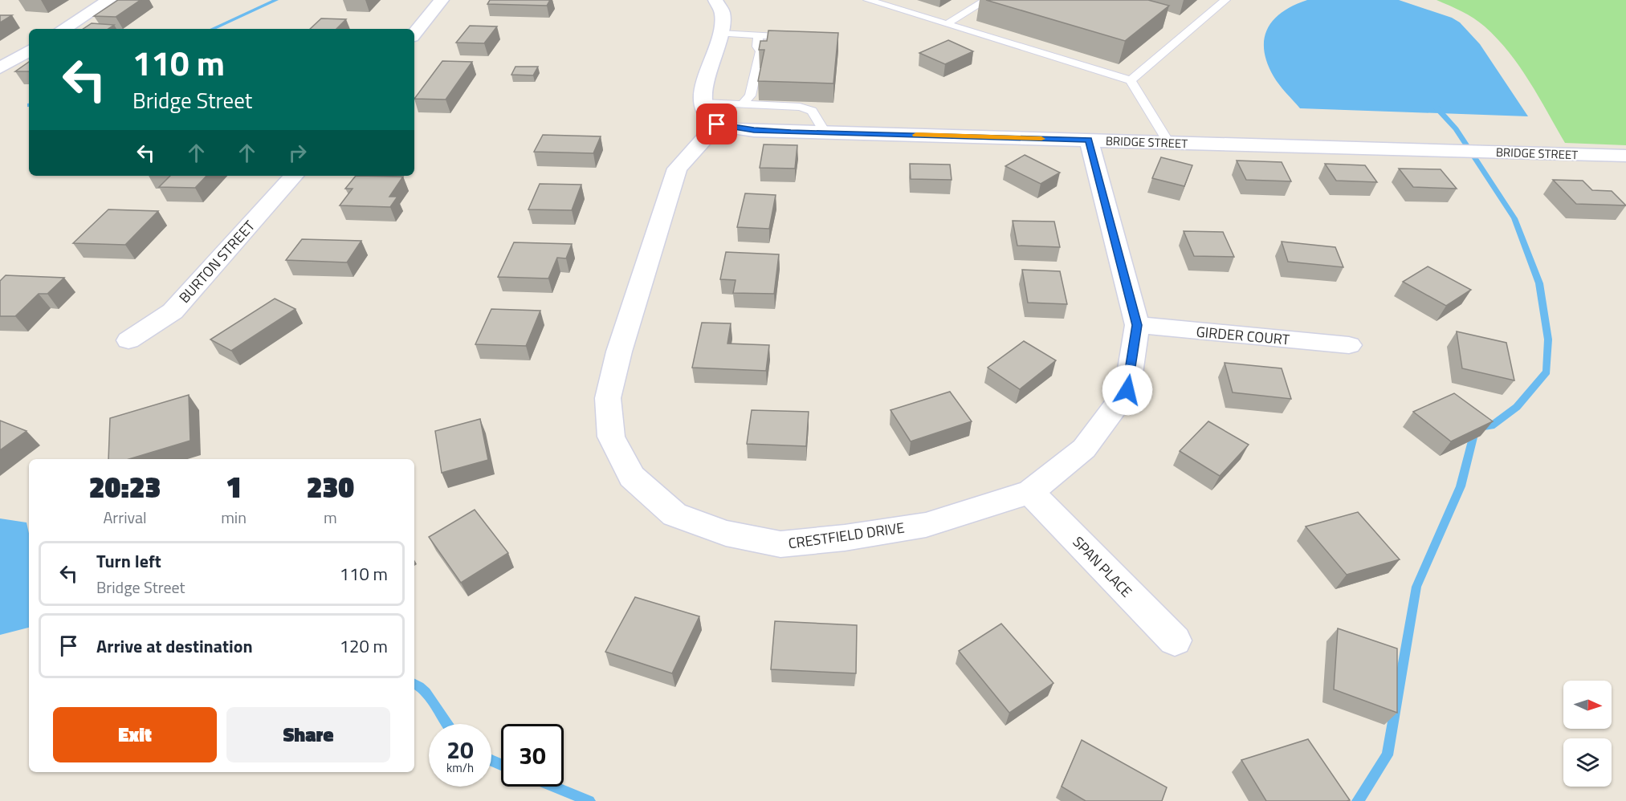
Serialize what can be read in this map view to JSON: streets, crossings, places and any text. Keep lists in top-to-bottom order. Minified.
{"streets":{"street":["BRIDGE STREET","BURTON STREET","GIRDER COURT","CRESTFIELD DRIVE","SPAN PLACE"]},"crossings":[["BRIDGE STREET","CRESTFIELD DRIVE"],["GIRDER COURT","CRESTFIELD DRIVE"],["CRESTFIELD DRIVE","SPAN PLACE"]],"north":"right","page":{"turn":["110 m","Bridge Street"],"eta":["20:23","Arrival","1","min","230","m"],"list":[{"name":"Turn left","note":"Bridge Street","value":"110 m"},{"name":"Arrive at destination","value":"120 m"}],"buttons":["Exit","Share"],"speed":"20 km/h","limit":"30"}}
